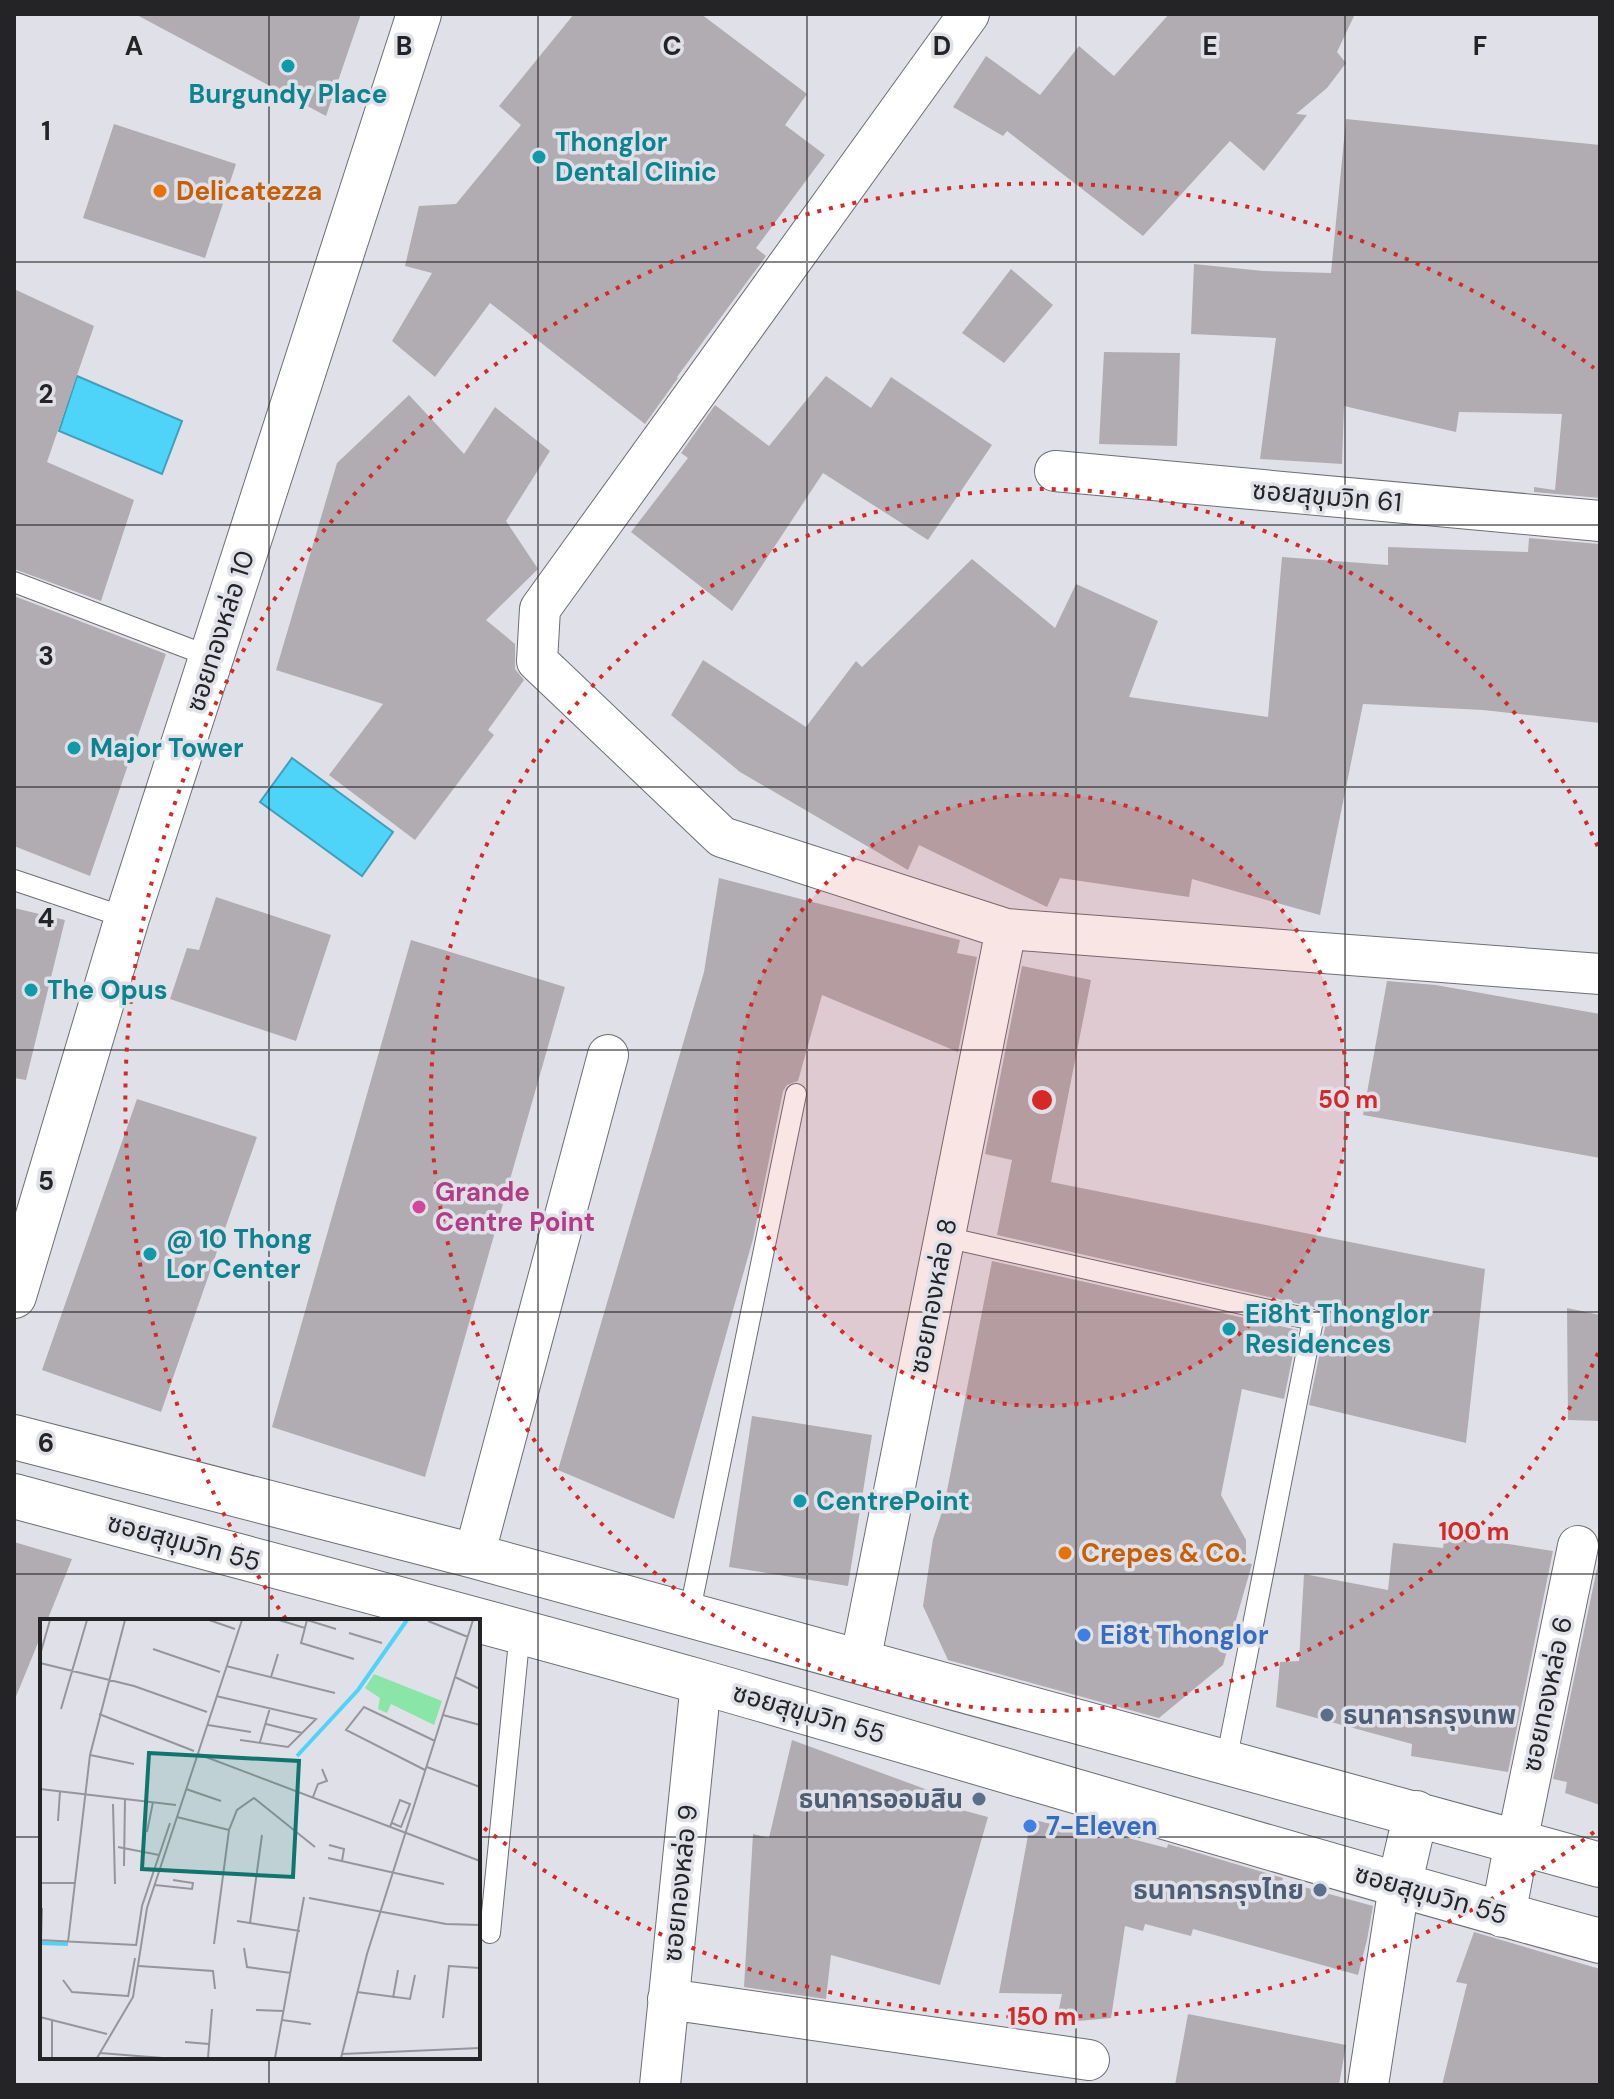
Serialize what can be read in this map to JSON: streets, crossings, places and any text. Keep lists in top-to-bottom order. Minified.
{"streets":{"main road":["ซอยทองหล่อ 10","ซอยสุขุมวิท 55"],"street":["ซอยสุขุมวิท 61","ซอยทองหล่อ 8","ซอยทองหล่อ 6","ซอยทองหล่อ 9"]},"crossings":[["ซอยสุขุมวิท 55","ซอยทองหล่อ 9"]],"places":["Burgundy Place","Thonglor Dental Clinic","Delicatezza","Major Tower","The Opus","Grande Centre Point","@ 10 Thong Lor Center","Ei8ht Thonglor Residences","CentrePoint","Crepes & Co.","Ei8t Thonglor","ธนาคารกรุงเทพ","ธนาคารออมสิน","7-Eleven","ธนาคารกรุงไทย"],"grid":{"columns":["A","B","C","D","E","F"],"rows":["1","2","3","4","5","6"]},"rings":["50 m","100 m","150 m"]}
